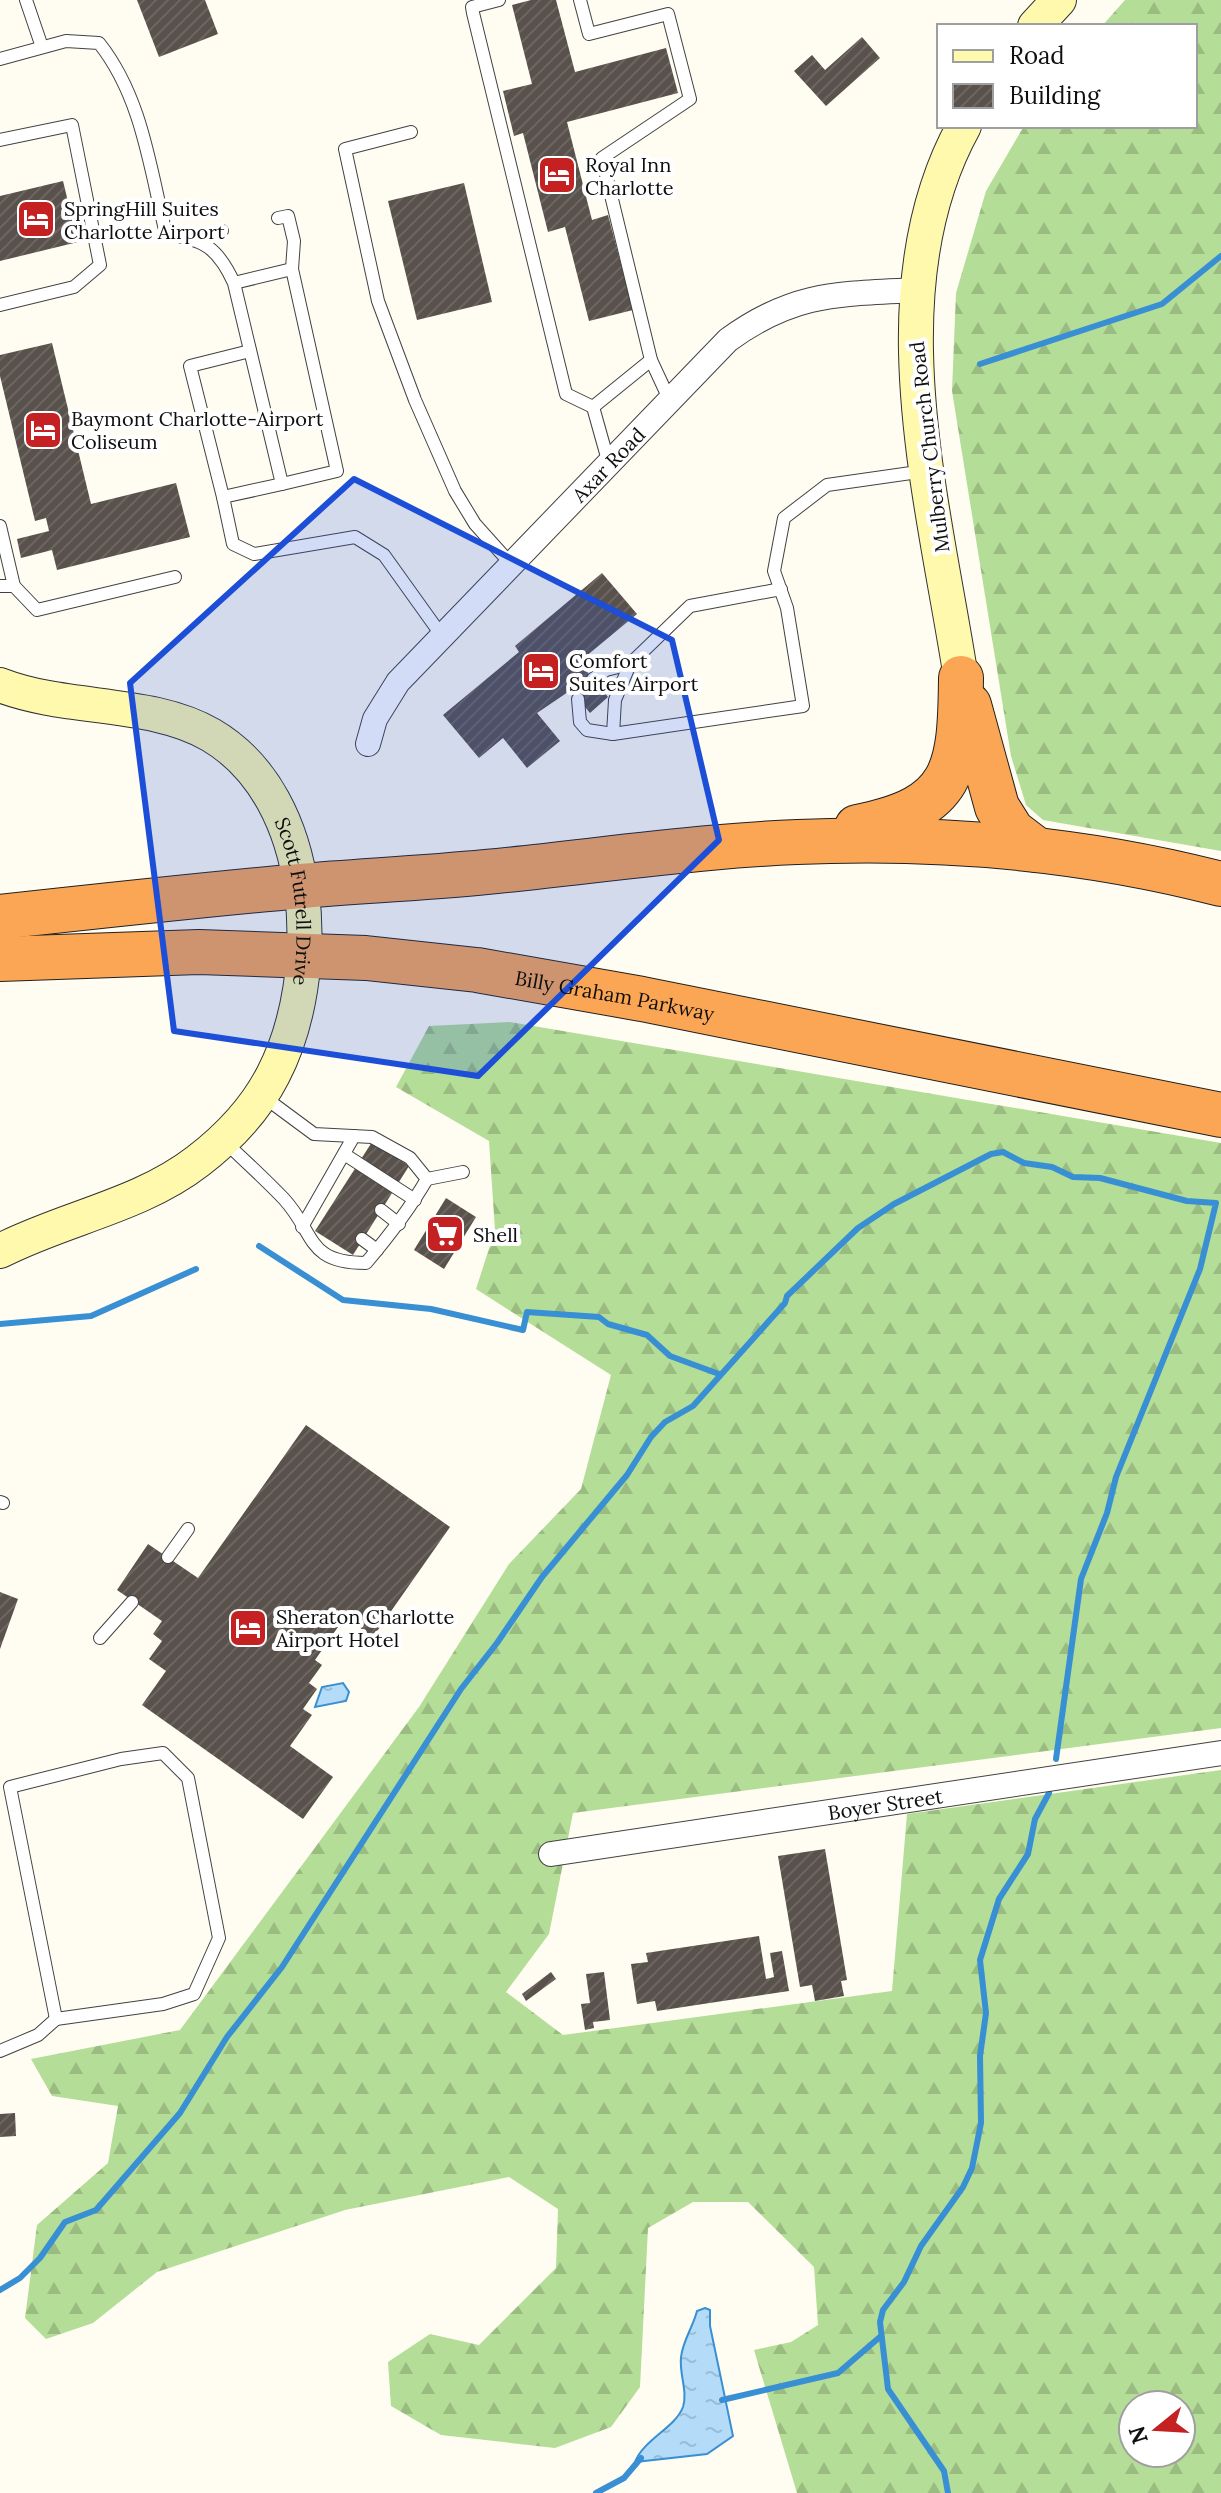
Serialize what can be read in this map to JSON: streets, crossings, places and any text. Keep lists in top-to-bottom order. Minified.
{"streets":{"highway":["Billy Graham Parkway"],"street":["Mulberry Church Road","Axar Road","Scott Futrell Drive","Boyer Street"]},"crossings":[["Mulberry Church Road","Axar Road"],["Scott Futrell Drive","Billy Graham Parkway"]],"places":{"hotel":["Royal Inn Charlotte","SpringHill Suites Charlotte Airport","Baymont Charlotte-Airport Coliseum","Comfort Suites Airport","Sheraton Charlotte Airport Hotel"],"supermarket":["Shell"]},"legend":["Road","Building"],"north":"left"}
